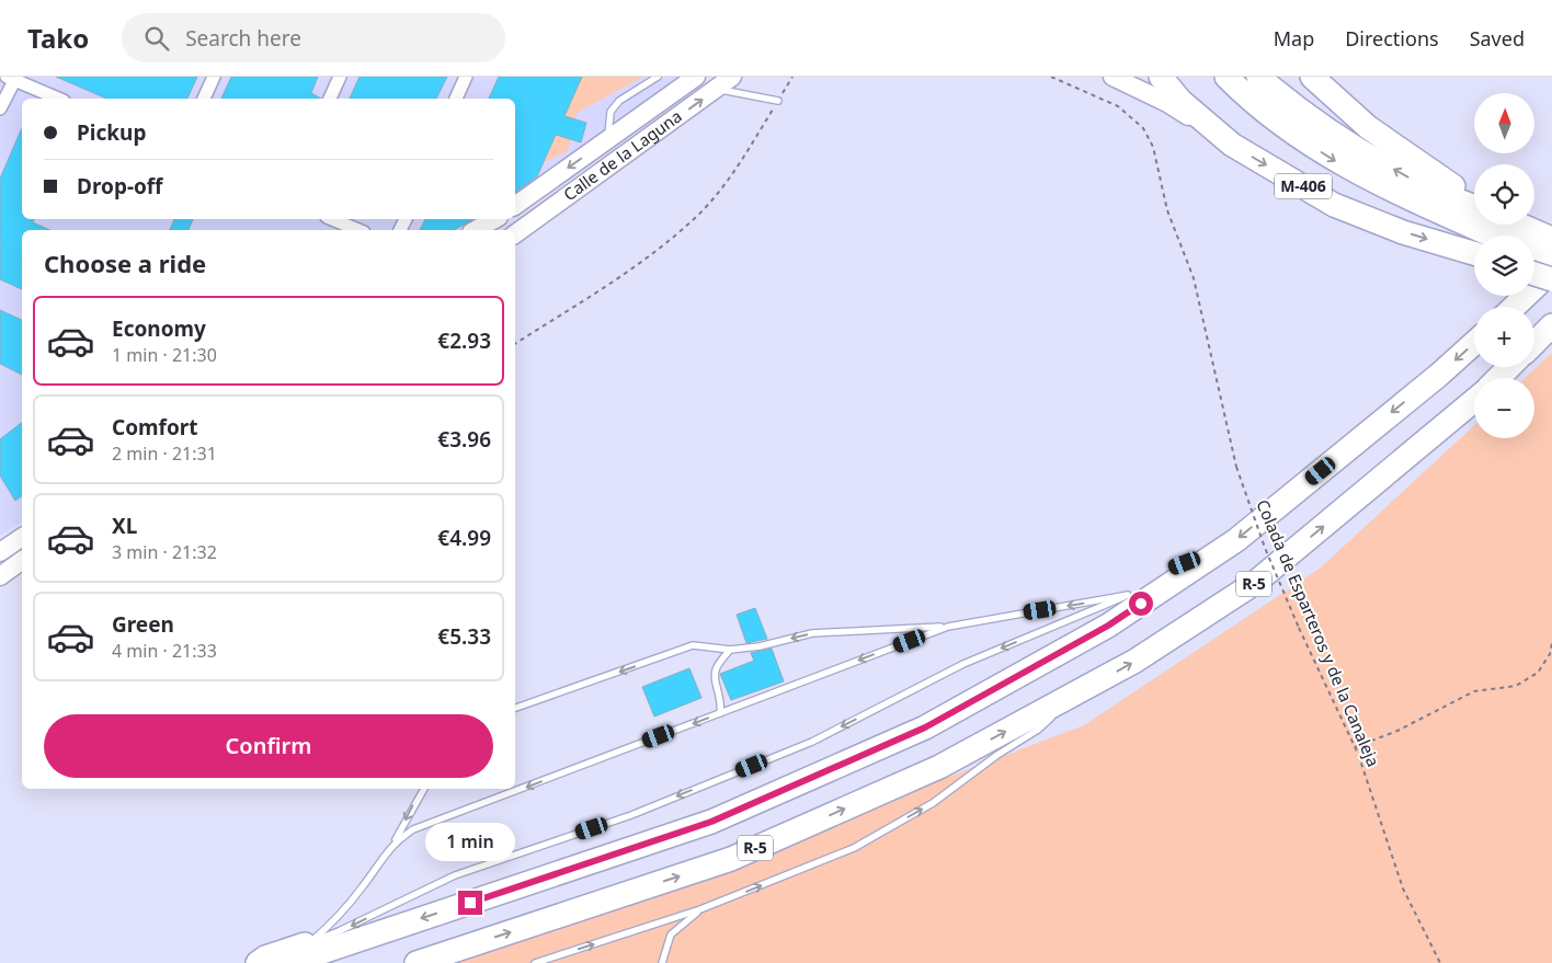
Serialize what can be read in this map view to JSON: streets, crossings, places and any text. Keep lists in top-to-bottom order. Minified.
{"streets":{"highway":["M-406","R-5"],"street":["Calle de la Laguna"],"path":["Colada de Esparteros y de la Canaleja"]},"north":"top","page":{"header":"Tako","search":"Search here","nav":["Map","Directions","Saved"],"map_buttons":["+","−"],"banner":["Pickup","Drop-off"],"heading":"Choose a ride","list":[{"name":"Economy","note":"1 min · 21:30","value":"€2.93"},{"name":"Comfort","note":"2 min · 21:31","value":"€3.96"},{"name":"XL","note":"3 min · 21:32","value":"€4.99"},{"name":"Green","note":"4 min · 21:33","value":"€5.33"}],"buttons":"Confirm","bubble":"1 min"}}
